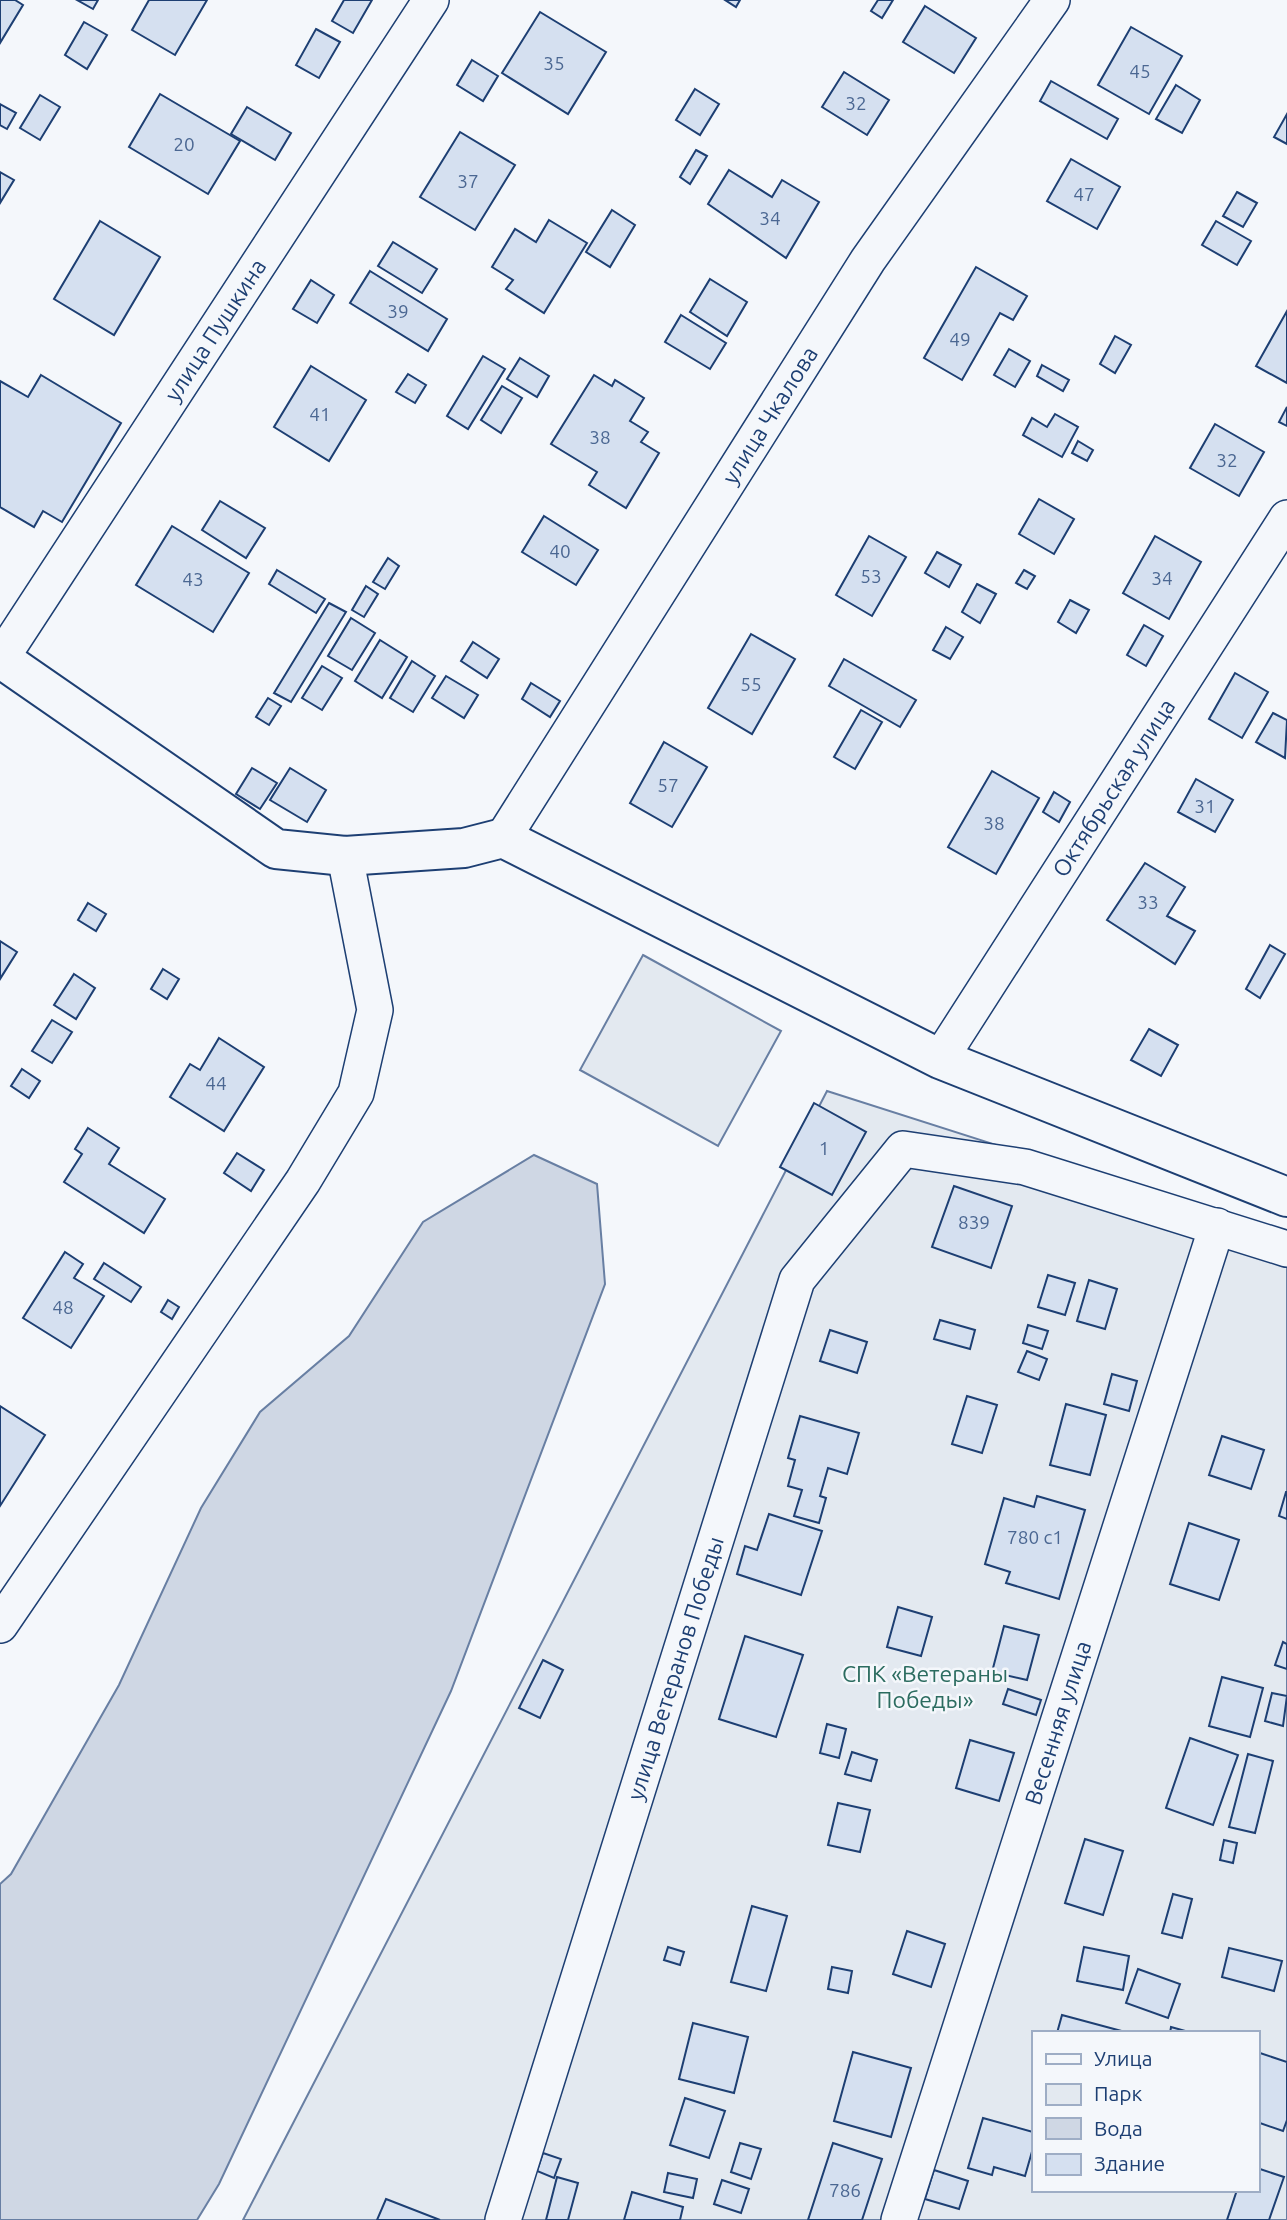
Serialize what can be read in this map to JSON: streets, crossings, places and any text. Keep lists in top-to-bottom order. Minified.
{"streets":{"street":["улица Пушкина","улица Чкалова","Октябрьская улица","улица Ветеранов Победы","Весенняя улица"]},"crossings":[["улица Ветеранов Победы","Весенняя улица"]],"parks":["СПК «Ветераны Победы»"],"house_numbers":["35","45","32","20","37","47","34","39","49","41","38","32","40","53","34","43","55","57","31","38","33","44","1","839","48","780 с1","786"],"legend":["Улица","Парк","Вода","Здание"]}
